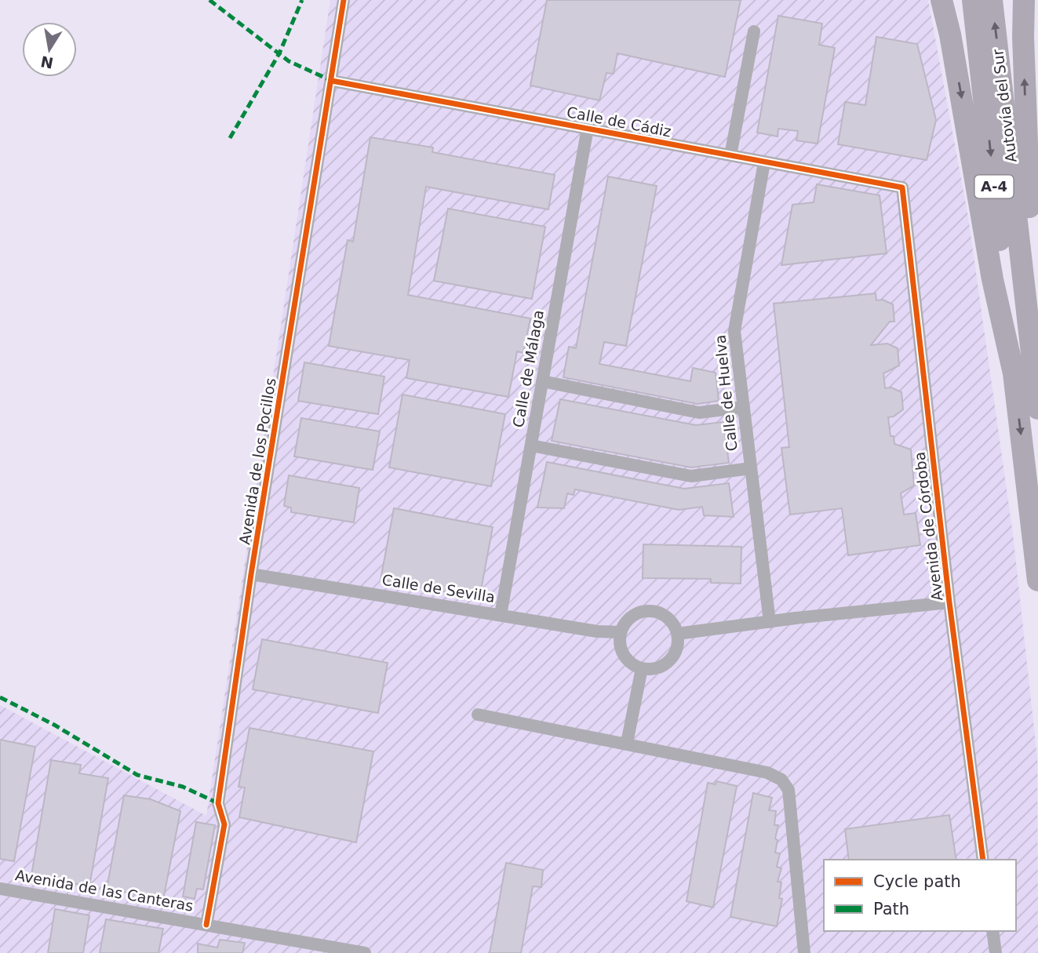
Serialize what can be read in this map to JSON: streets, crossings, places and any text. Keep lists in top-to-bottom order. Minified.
{"streets":{"highway":["Autovía del Sur","A-4"],"street":["Calle de Cádiz","Calle de Málaga","Calle de Huelva","Avenida de los Pocillos","Avenida de Córdoba","Calle de Sevilla","Avenida de las Canteras"]},"crossings":[["Autovía del Sur","A-4"],["Calle de Cádiz","Calle de Málaga"],["Calle de Cádiz","Calle de Huelva"],["Calle de Cádiz","Avenida de los Pocillos"],["Calle de Cádiz","Avenida de Córdoba"],["Calle de Málaga","Calle de Sevilla"],["Avenida de los Pocillos","Calle de Sevilla"],["Avenida de los Pocillos","Avenida de las Canteras"]],"legend":["Cycle path","Path"],"north":"bottom"}
